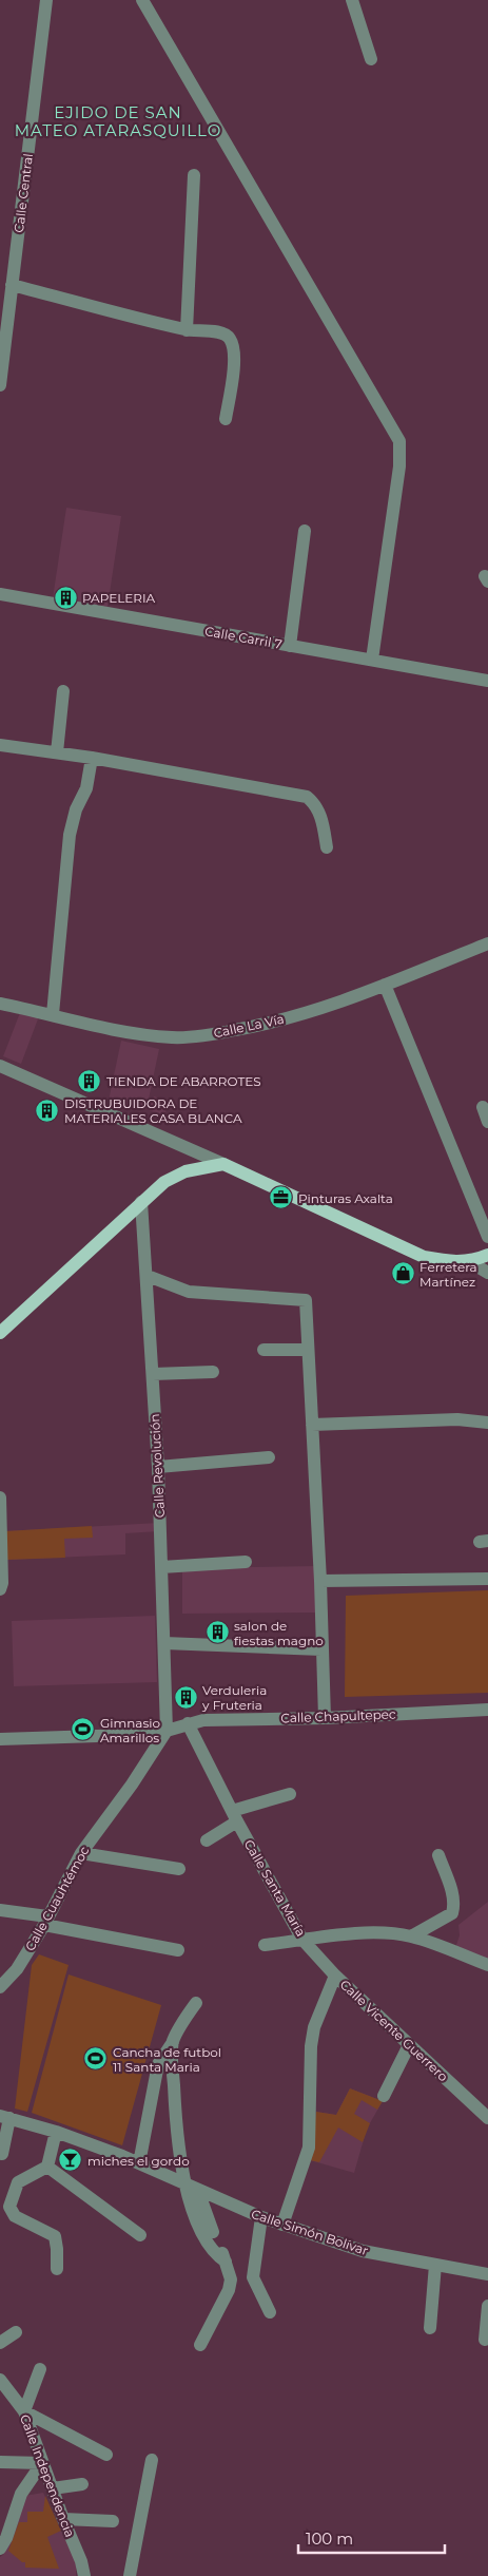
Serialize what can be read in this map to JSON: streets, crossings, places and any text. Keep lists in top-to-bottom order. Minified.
{"streets":{"street":["Calle Central","Calle Carril 7","Calle La Vía","Calle Revolución","Calle Chapultepec","Calle Santa María","Calle Cuauhtémoc","Calle Vicente Guerrero","Calle Simón Bolívar","Calle Independencia"]},"crossings":[["Calle Revolución","Calle Chapultepec"],["Calle Revolución","Calle Cuauhtémoc"],["Calle Chapultepec","Calle Santa María"],["Calle Chapultepec","Calle Cuauhtémoc"],["Calle Santa María","Calle Vicente Guerrero"]],"districts":["EJIDO DE SAN MATEO ATARASQUILLO"],"places":{"building":["PAPELERIA","TIENDA DE ABARROTES","DISTRUBUIDORA DE MATERIALES CASA BLANCA","salon de fiestas magno","Verduleria y Fruteria"],"office":["Pinturas Axalta"],"shop":["Ferretera Martínez"],"sports":["Gimnasio Amarillos","Cancha de futbol 11 Santa Maria"],"bar":["miches el gordo"]},"scale_bar":"100 m"}
